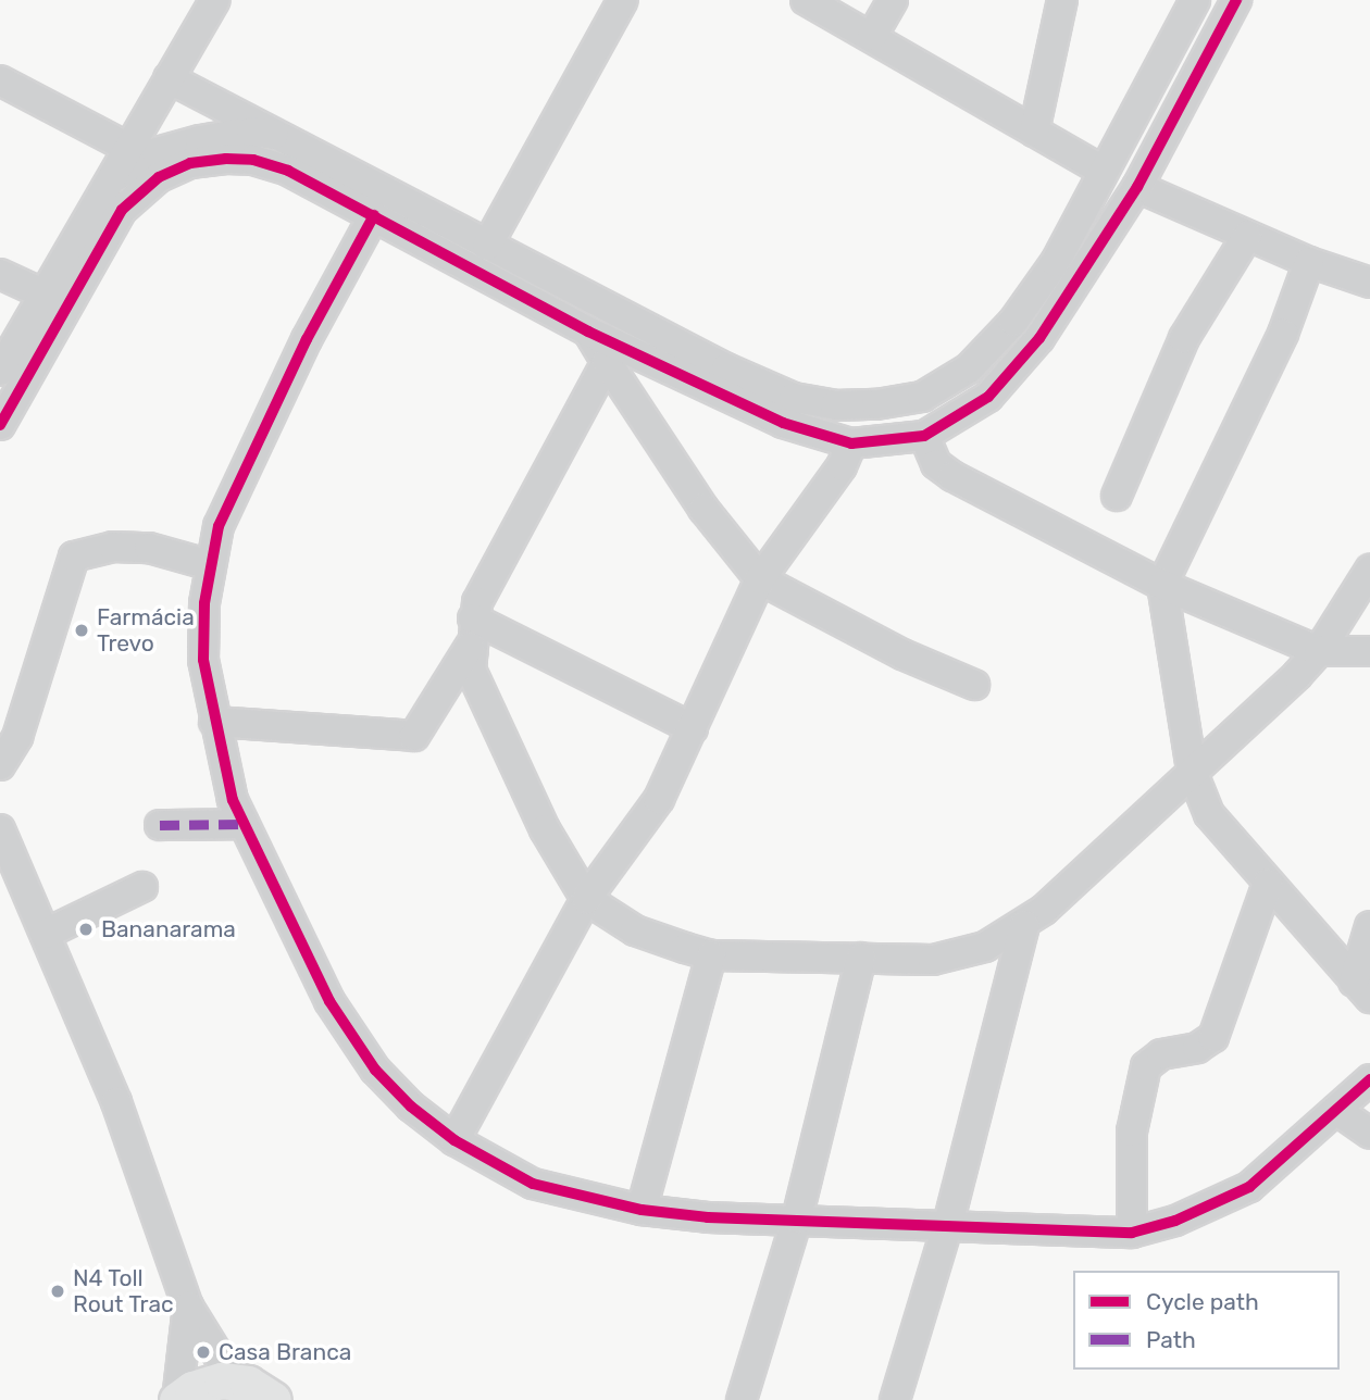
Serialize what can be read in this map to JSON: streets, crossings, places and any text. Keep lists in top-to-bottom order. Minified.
{"places":["Farmácia Trevo","Bananarama","N4 Toll Rout Trac","Casa Branca"],"legend":["Cycle path","Path"]}
